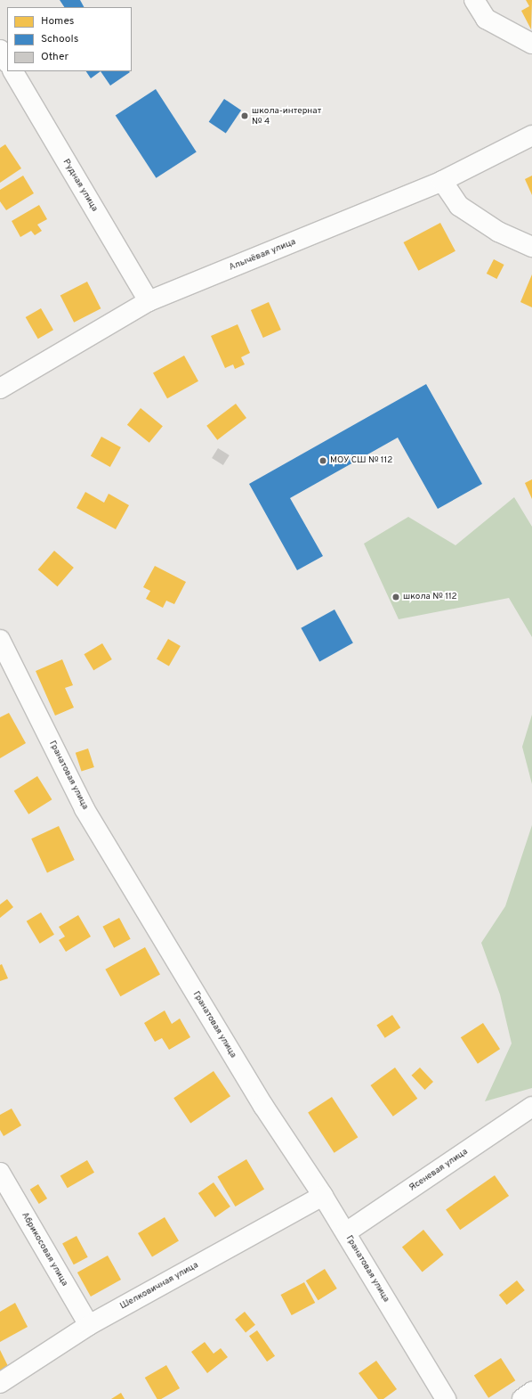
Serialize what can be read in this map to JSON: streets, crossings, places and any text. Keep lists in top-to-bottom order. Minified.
{"streets":{"street":["Рудная улица","Алычёвая улица","Гранатовая улица","Ясеневая улица","Абрикосовая улица","Шелковичная улица"]},"crossings":[["Рудная улица","Алычёвая улица"],["Гранатовая улица","Ясеневая улица"],["Гранатовая улица","Шелковичная улица"],["Абрикосовая улица","Шелковичная улица"]],"places":["школа-интернат № 4","МОУ СШ № 112","школа № 112"],"legend":["Homes","Schools","Other"]}
